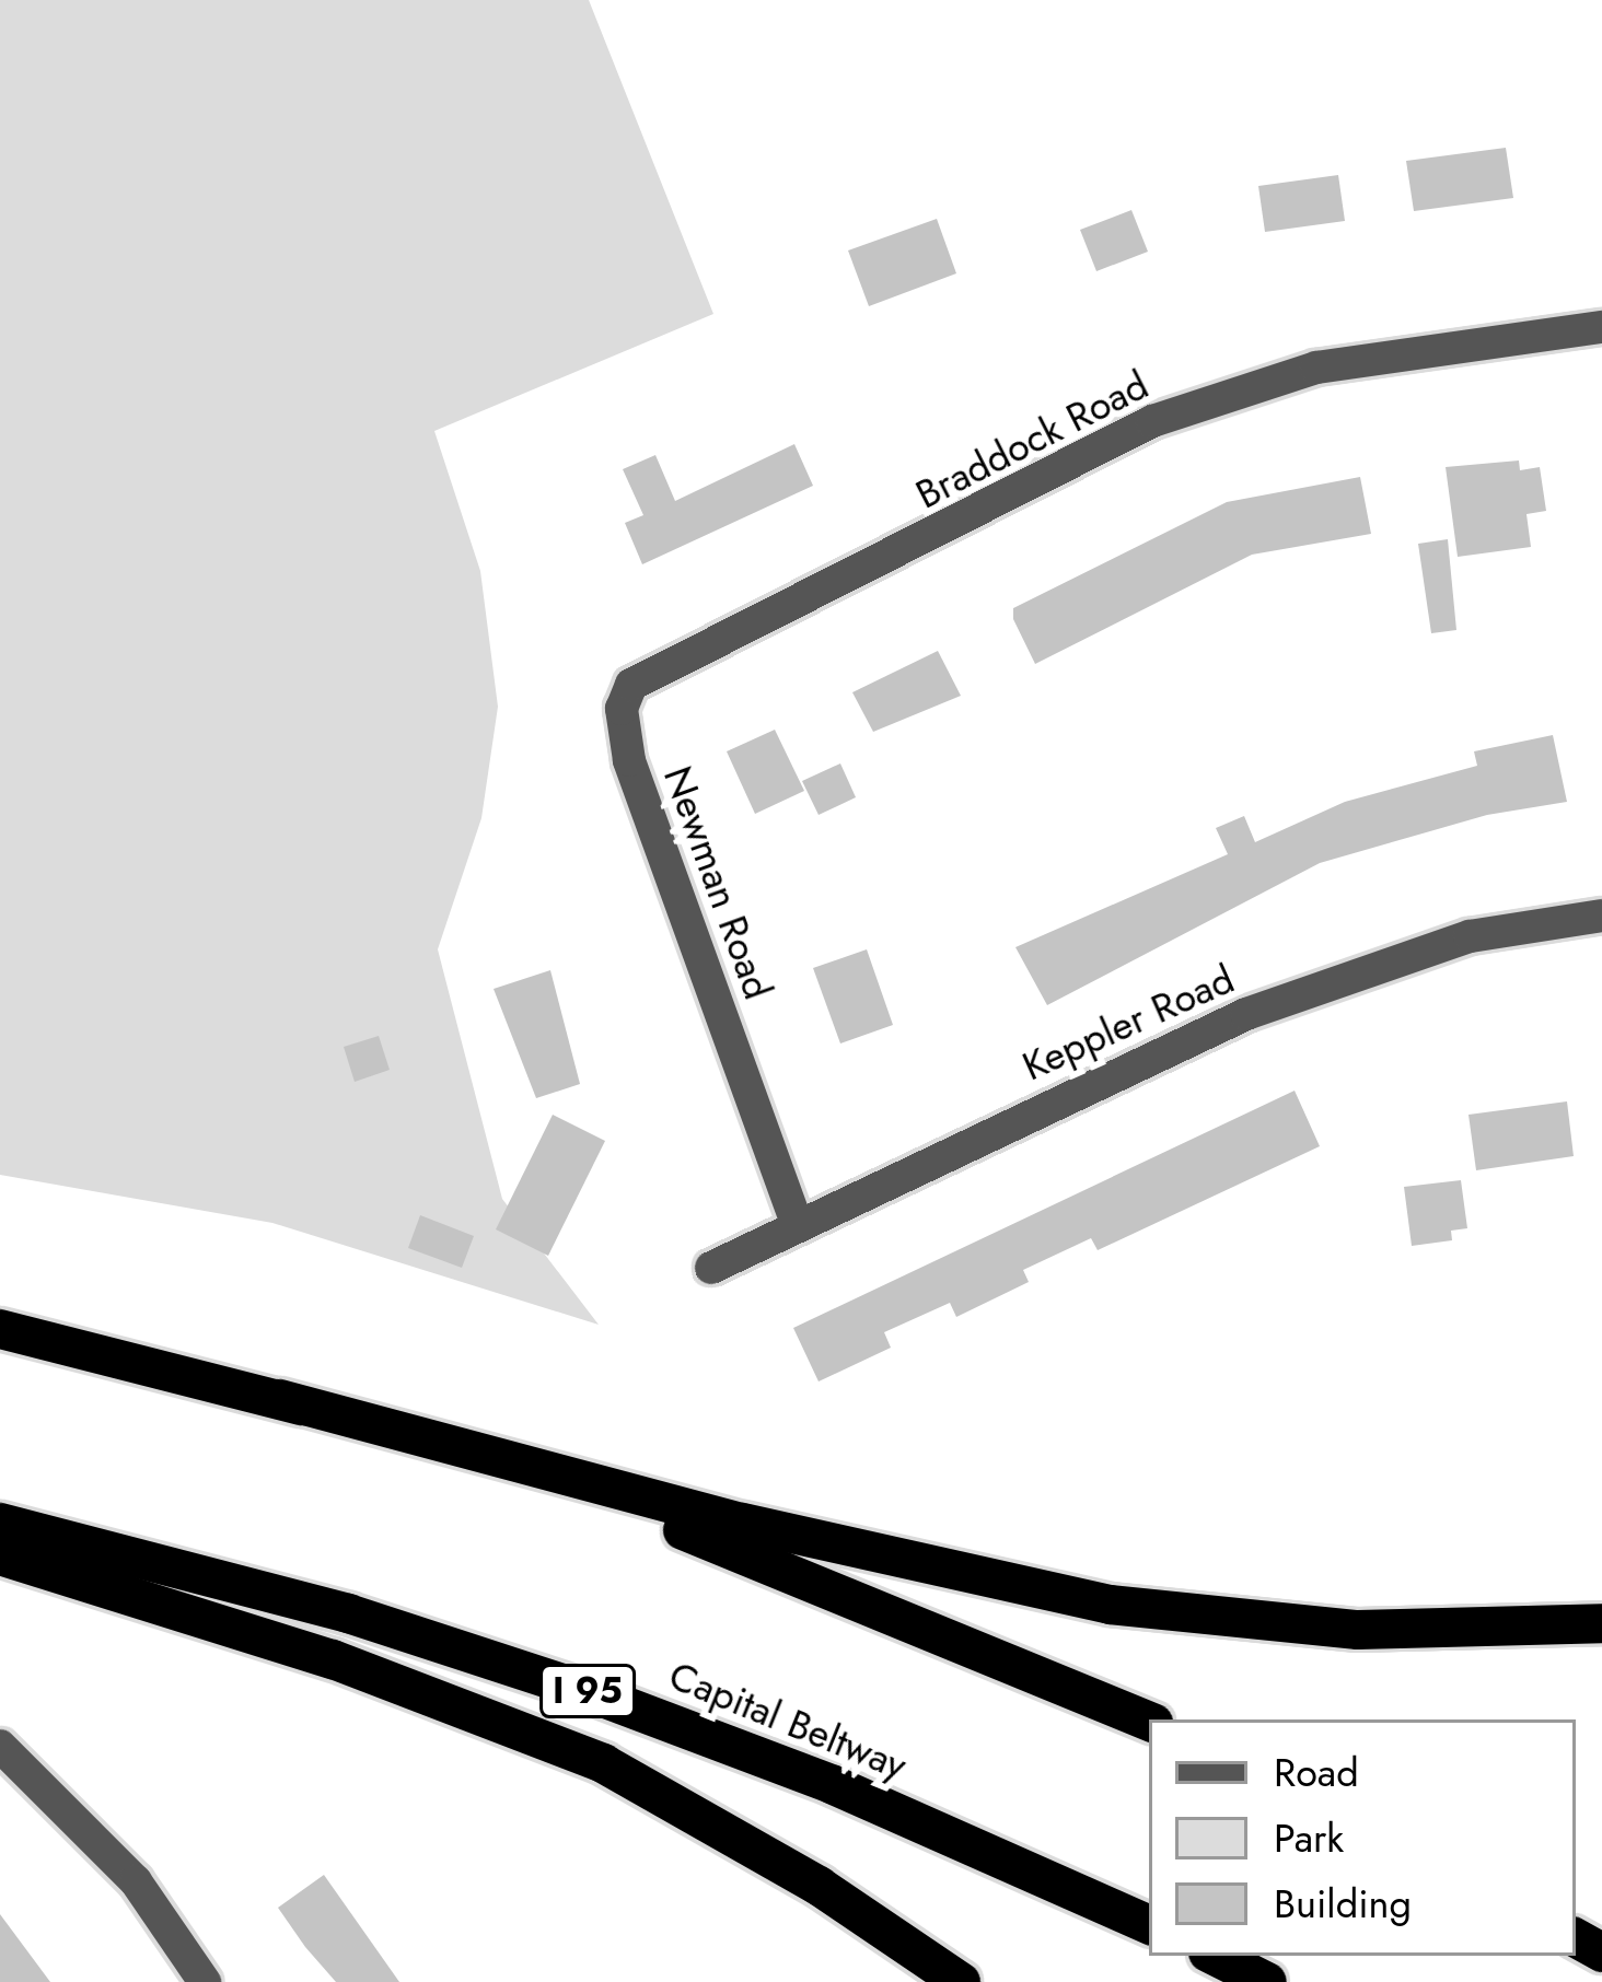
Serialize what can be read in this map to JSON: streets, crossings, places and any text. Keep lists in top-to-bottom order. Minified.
{"streets":{"highway":["I 95","Capital Beltway"],"street":["Braddock Road","Newman Road","Keppler Road"]},"crossings":[["Braddock Road","Newman Road"],["Newman Road","Keppler Road"]],"legend":["Road","Park","Building"]}
